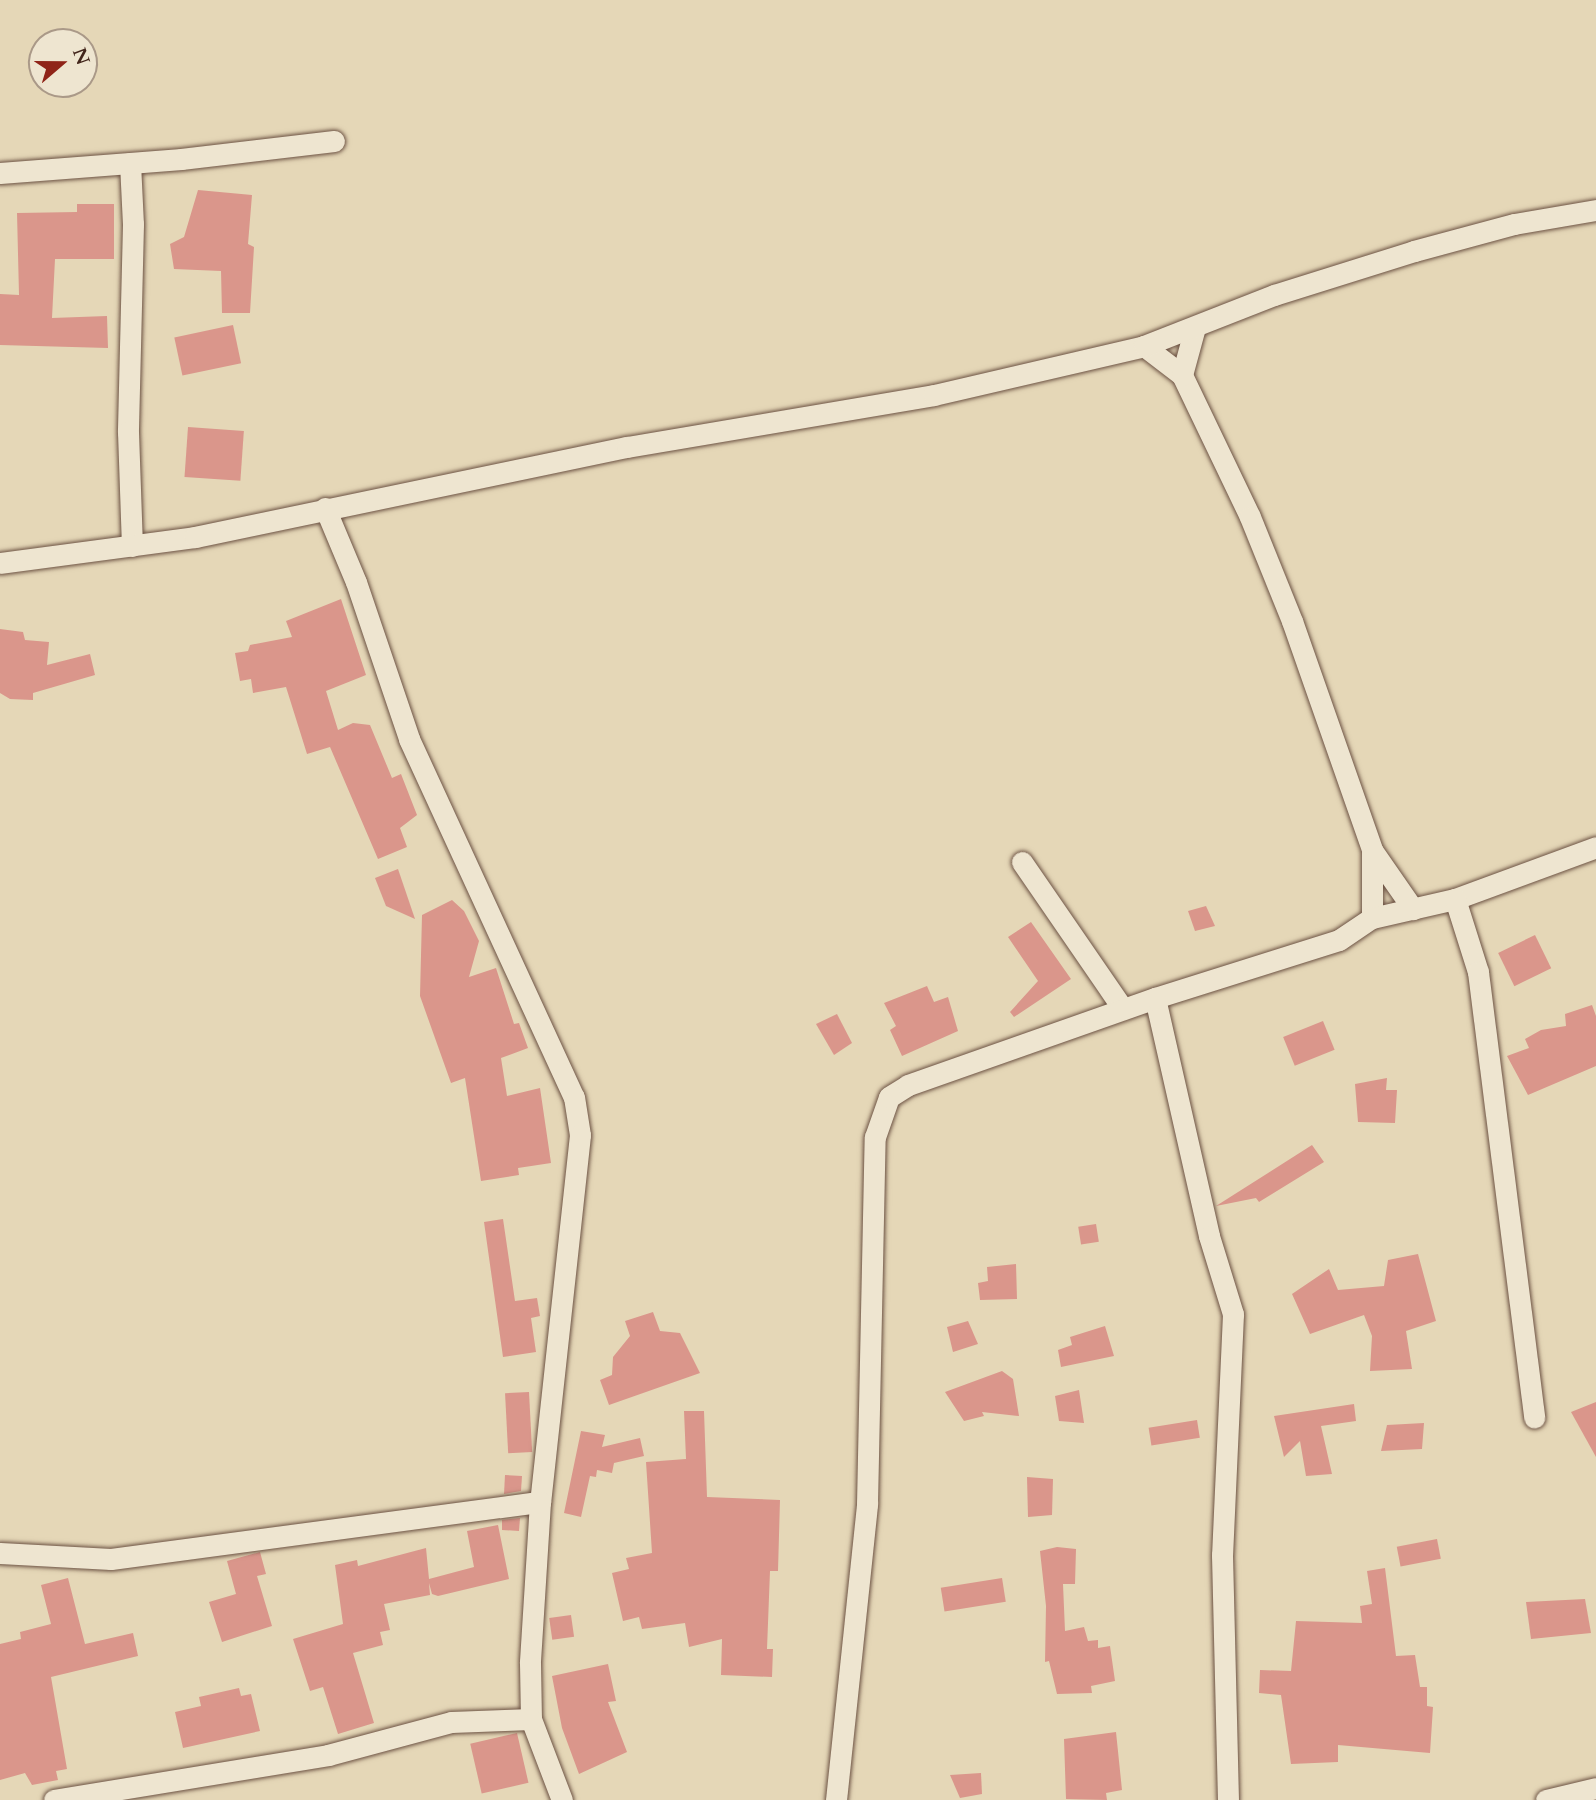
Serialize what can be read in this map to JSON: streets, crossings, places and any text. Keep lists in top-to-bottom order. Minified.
{"north":"right"}
